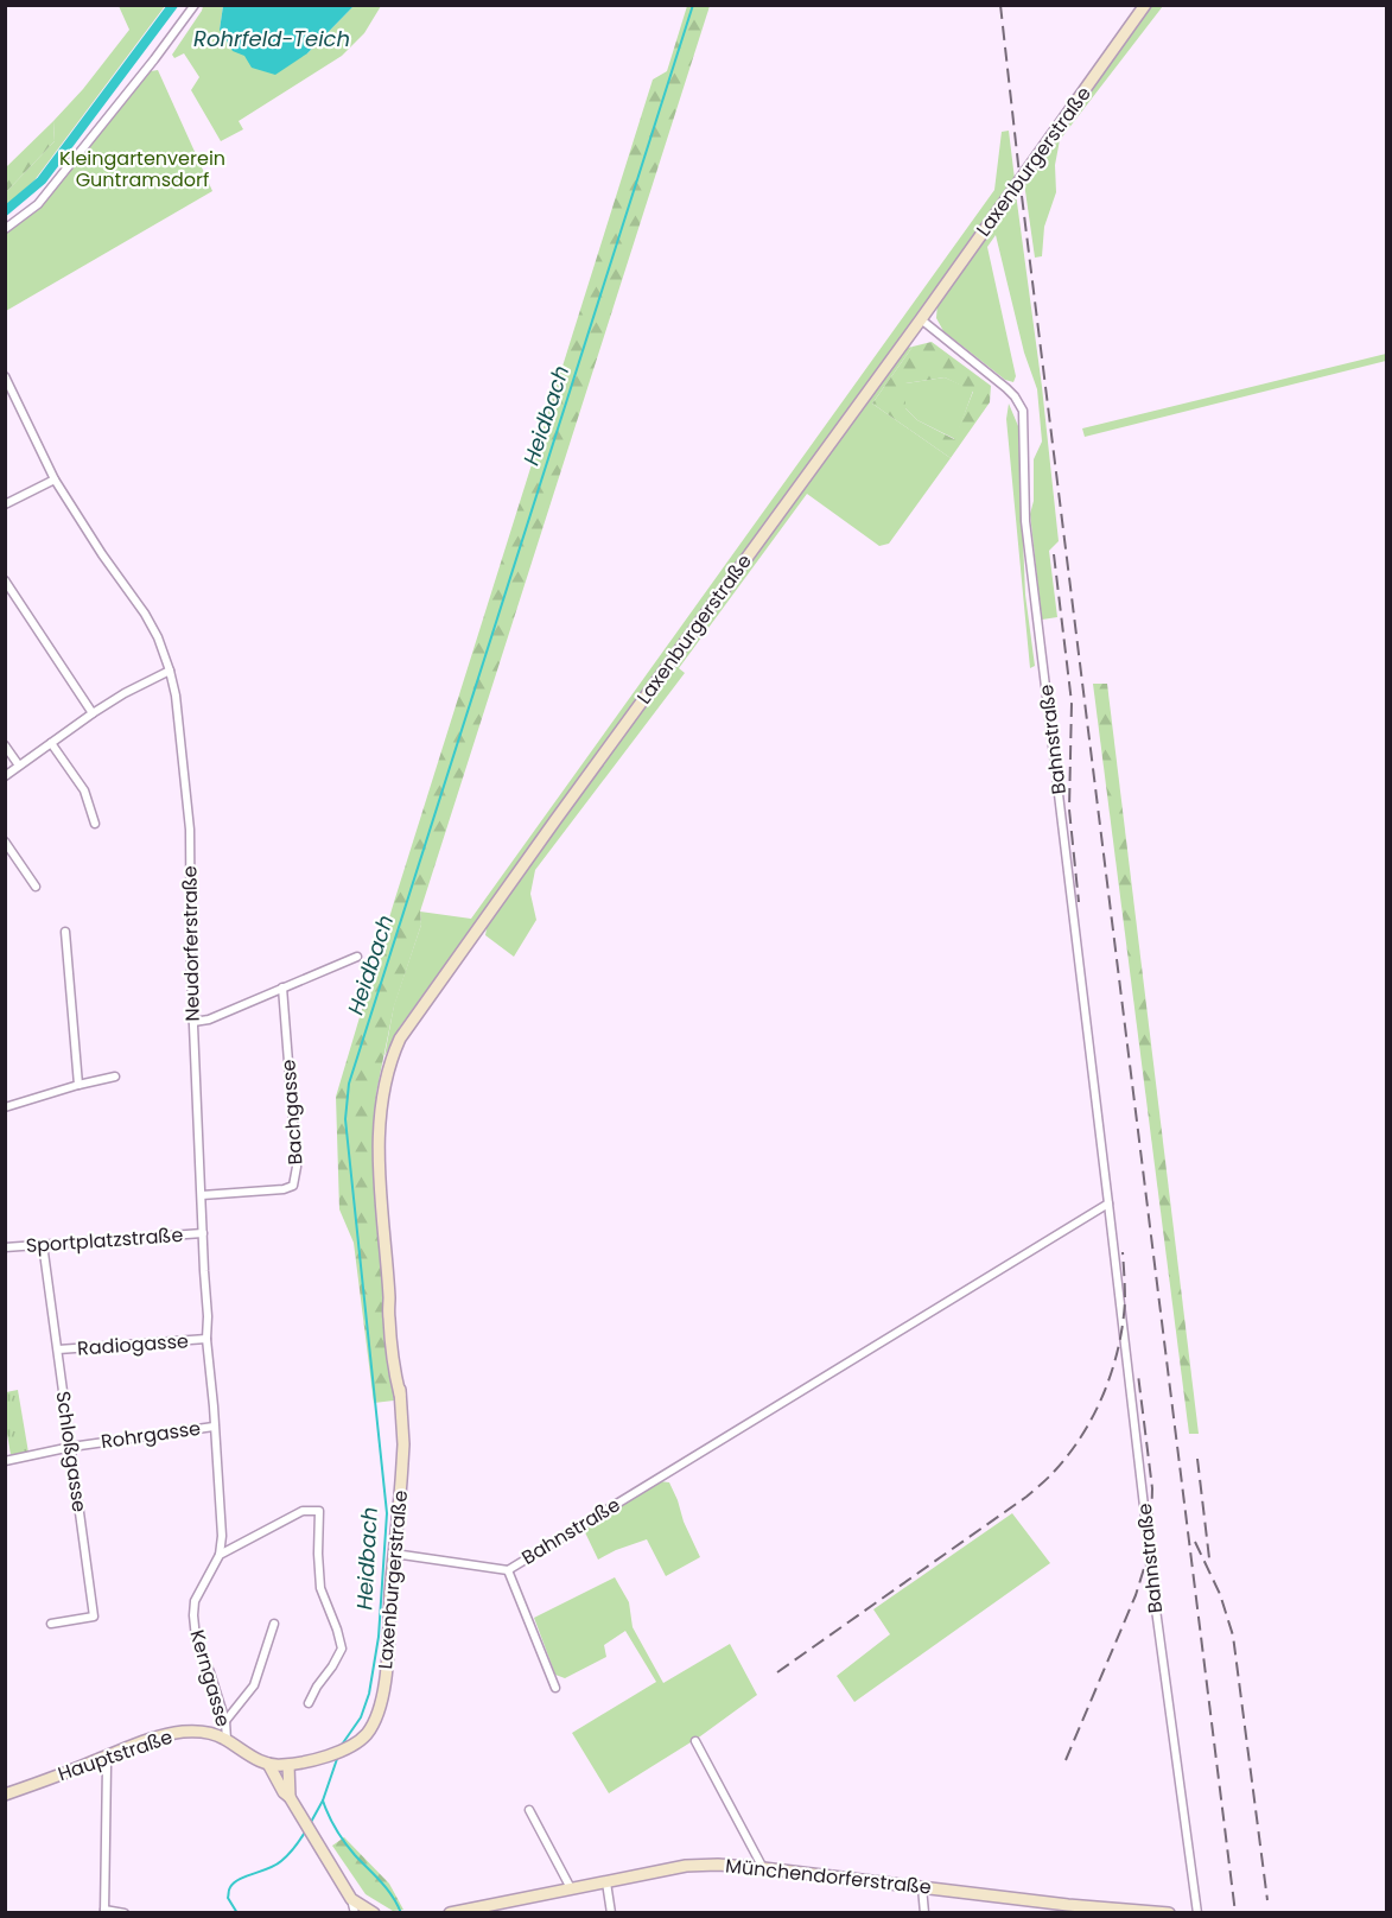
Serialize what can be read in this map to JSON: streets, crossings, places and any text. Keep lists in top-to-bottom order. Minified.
{"streets":{"street":["Laxenburgerstraße","Bahnstraße","Neudorferstraße","Bachgasse","Sportplatzstraße","Radiogasse","Rohrgasse","Schloßgasse","Kerngasse","Hauptstraße","Münchendorferstraße"]},"crossings":[["Laxenburgerstraße","Bahnstraße"],["Laxenburgerstraße","Kerngasse"],["Laxenburgerstraße","Hauptstraße"],["Neudorferstraße","Bachgasse"],["Neudorferstraße","Sportplatzstraße"],["Neudorferstraße","Radiogasse"],["Neudorferstraße","Rohrgasse"],["Neudorferstraße","Kerngasse"],["Sportplatzstraße","Schloßgasse"],["Radiogasse","Schloßgasse"],["Rohrgasse","Schloßgasse"],["Kerngasse","Hauptstraße"]],"water":["Rohrfeld-Teich","Heidbach"],"parks":["Kleingartenverein Guntramsdorf"]}
